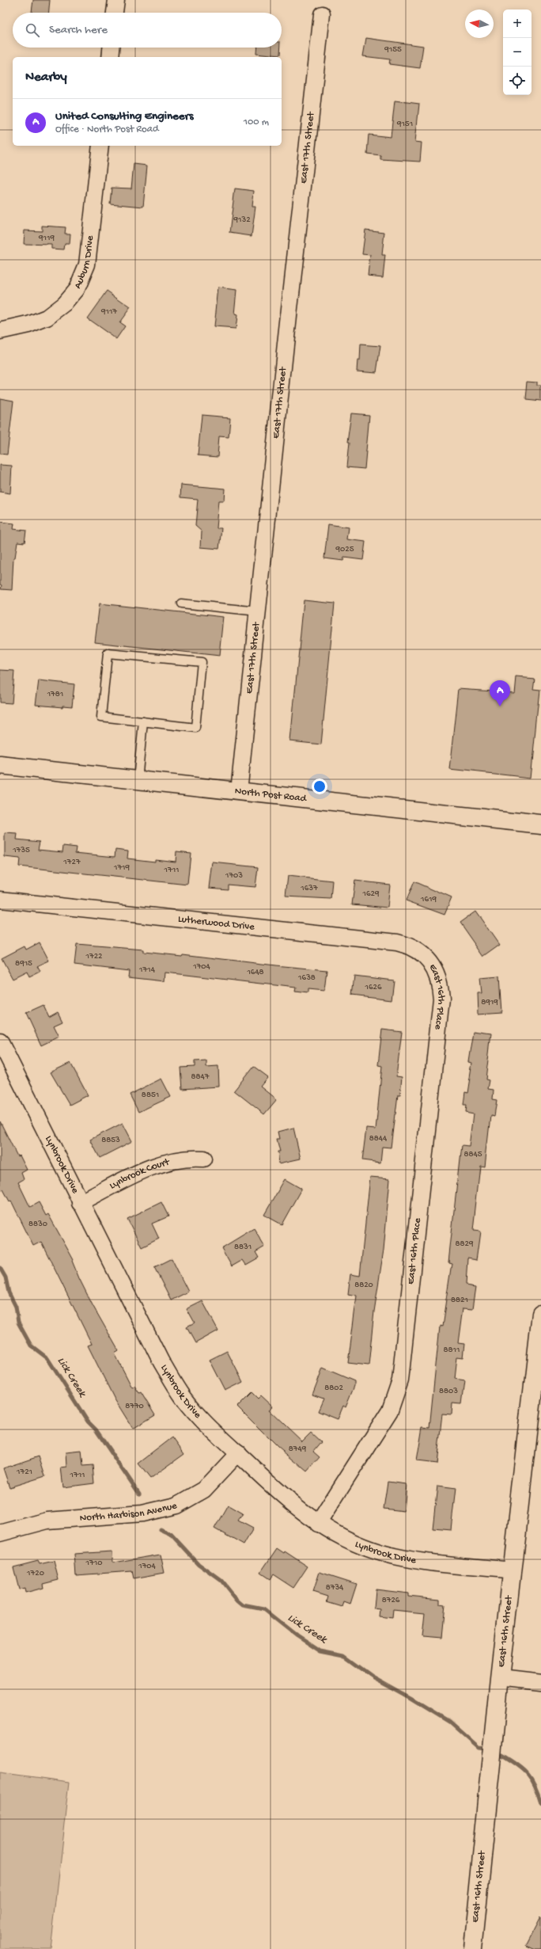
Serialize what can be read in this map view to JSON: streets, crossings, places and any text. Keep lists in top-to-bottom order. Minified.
{"streets":{"street":["East 17th Street","Auburn Drive","North Post Road","Lutherwood Drive","East 16th Place","Lynbrook Drive","Lynbrook Court","North Harbison Avenue","East 16th Street"]},"crossings":[["East 17th Street","North Post Road"],["Lutherwood Drive","East 16th Place"],["East 16th Place","Lynbrook Drive"],["Lynbrook Drive","Lynbrook Court"],["Lynbrook Drive","North Harbison Avenue"],["Lynbrook Drive","East 16th Street"]],"water":["Lick Creek"],"house_numbers":["9155","9151","9132","9119","9117","9025","1781","1735","1727","1719","1711","1703","1637","1629","1619","1722","8915","1704","1714","1648","1638","1626","8919","8847","8851","8844","8853","8845","8830","8829","8831","8820","8821","8811","8802","8803","8770","8749","1721","1711","1710","1704","1720","8734","8726"],"north":"left","page":{"map_buttons":["+","−"],"search":"Search here","heading":"Nearby","list":[{"mark":"A","name":"United Consulting Engineers","note":"Office · North Post Road","value":"100 m"}],"pins":"A"}}
